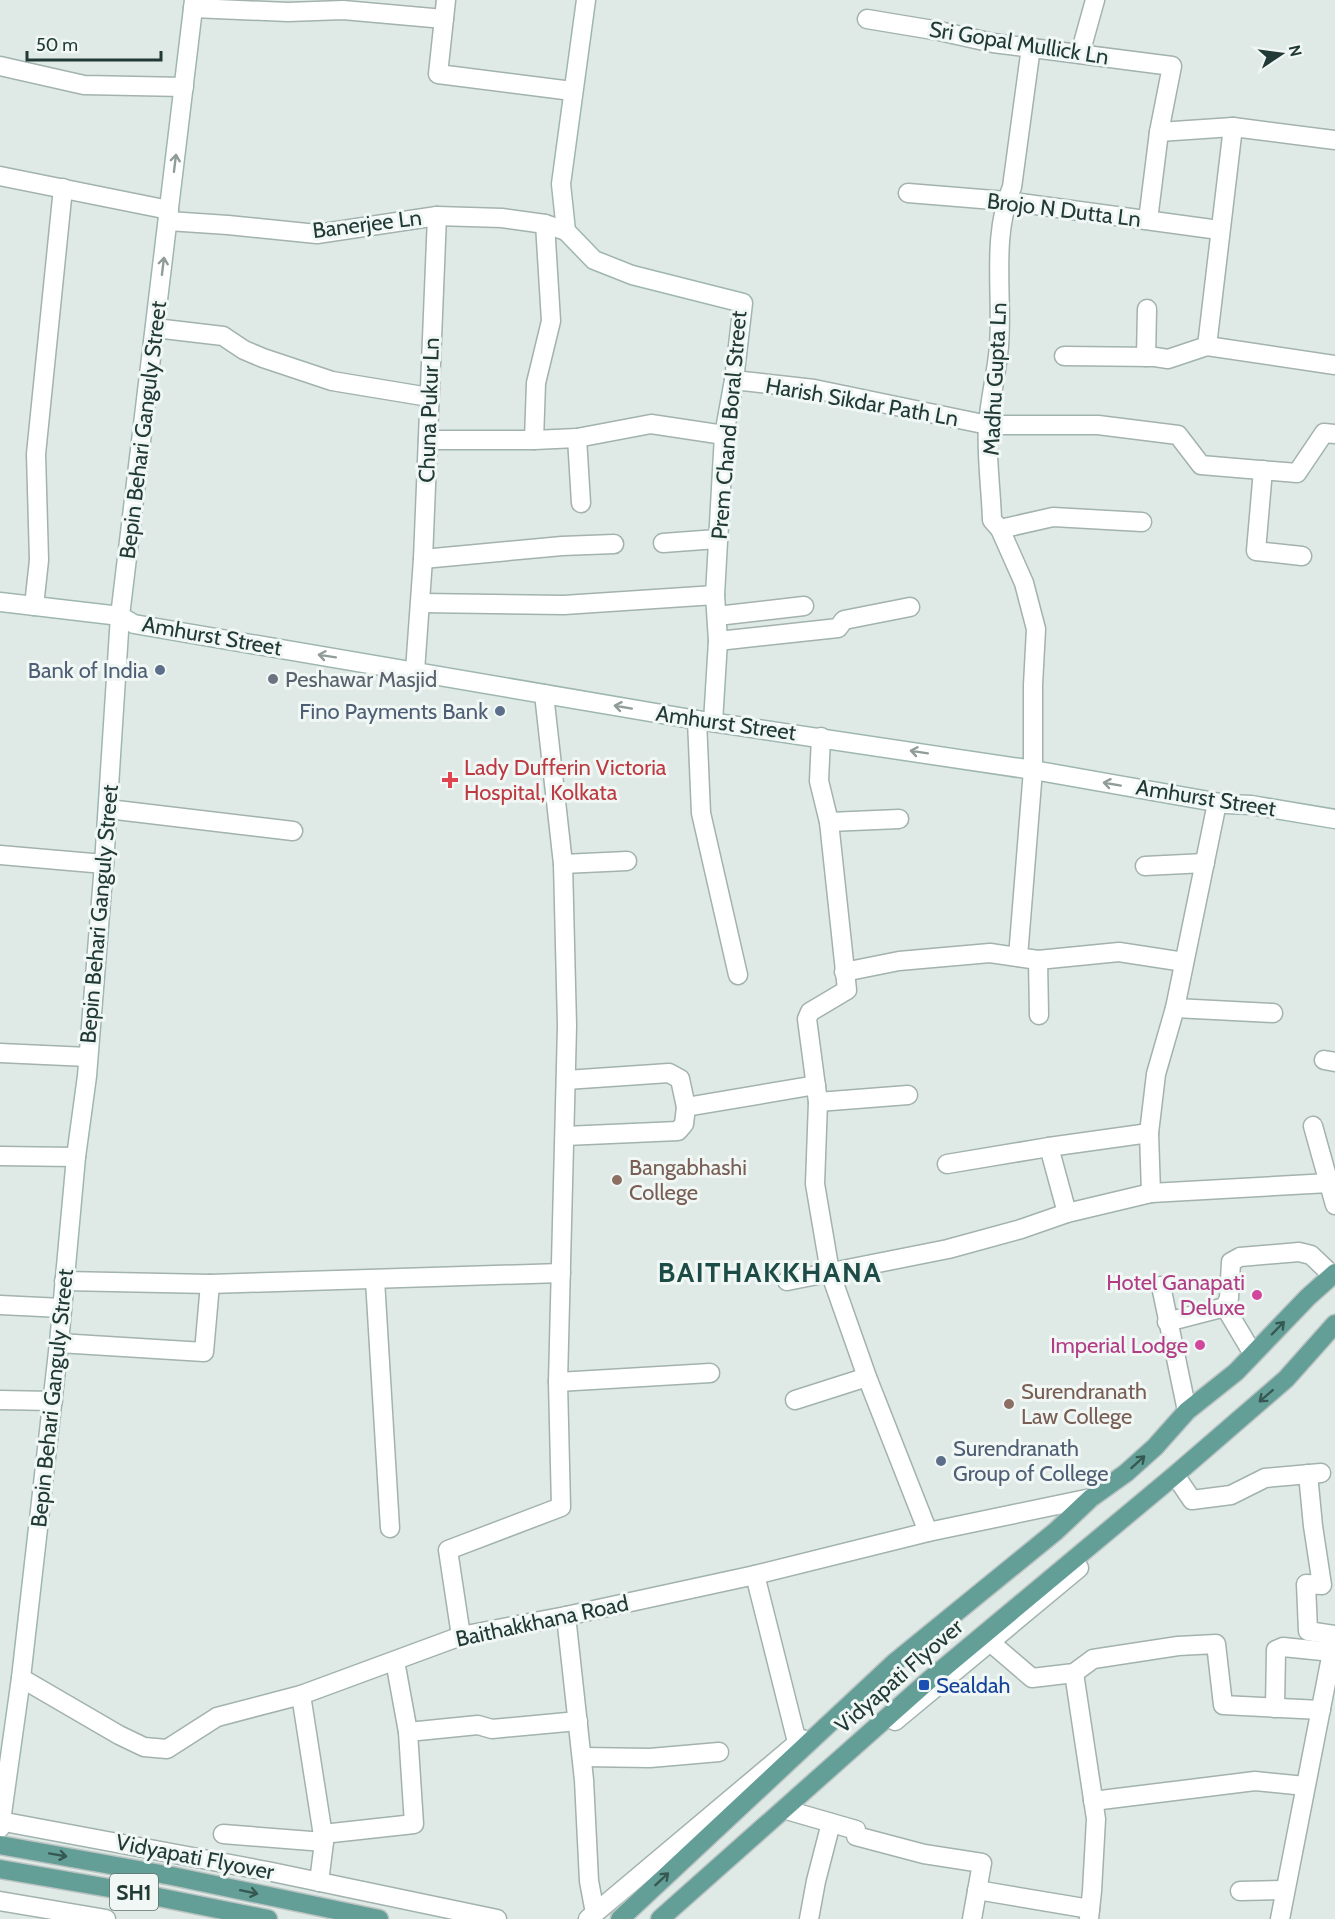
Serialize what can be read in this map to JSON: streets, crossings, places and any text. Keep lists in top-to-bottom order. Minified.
{"streets":{"main road":["Vidyapati Flyover","SH1"],"street":["Sri Gopal Mullick Ln","Brojo N Dutta Ln","Banerjee Ln","Madhu Gupta Ln","Harish Sikdar Path Ln","Chuna Pukur Ln","Prem Chand Boral Street","Bepin Behari Ganguly Street","Amhurst Street","Baithakkhana Road"]},"crossings":[["Sri Gopal Mullick Ln","Madhu Gupta Ln"],["Brojo N Dutta Ln","Madhu Gupta Ln"],["Banerjee Ln","Chuna Pukur Ln"],["Banerjee Ln","Prem Chand Boral Street"],["Banerjee Ln","Bepin Behari Ganguly Street"],["Madhu Gupta Ln","Harish Sikdar Path Ln"],["Madhu Gupta Ln","Amhurst Street"],["Harish Sikdar Path Ln","Prem Chand Boral Street"],["Chuna Pukur Ln","Amhurst Street"],["Prem Chand Boral Street","Amhurst Street"],["Bepin Behari Ganguly Street","Amhurst Street"],["Bepin Behari Ganguly Street","Baithakkhana Road"],["Baithakkhana Road","Vidyapati Flyover"]],"districts":["BAITHAKKHANA"],"places":{"other":["Bank of India","Peshawar Masjid","Fino Payments Bank","Bangabhashi College","Hotel Ganapati Deluxe","Imperial Lodge","Surendranath Law College","Surendranath Group of College"],"health":["Lady Dufferin Victoria Hospital, Kolkata"],"transit":["Sealdah"]},"scale_bar":"50 m","north":"right"}
